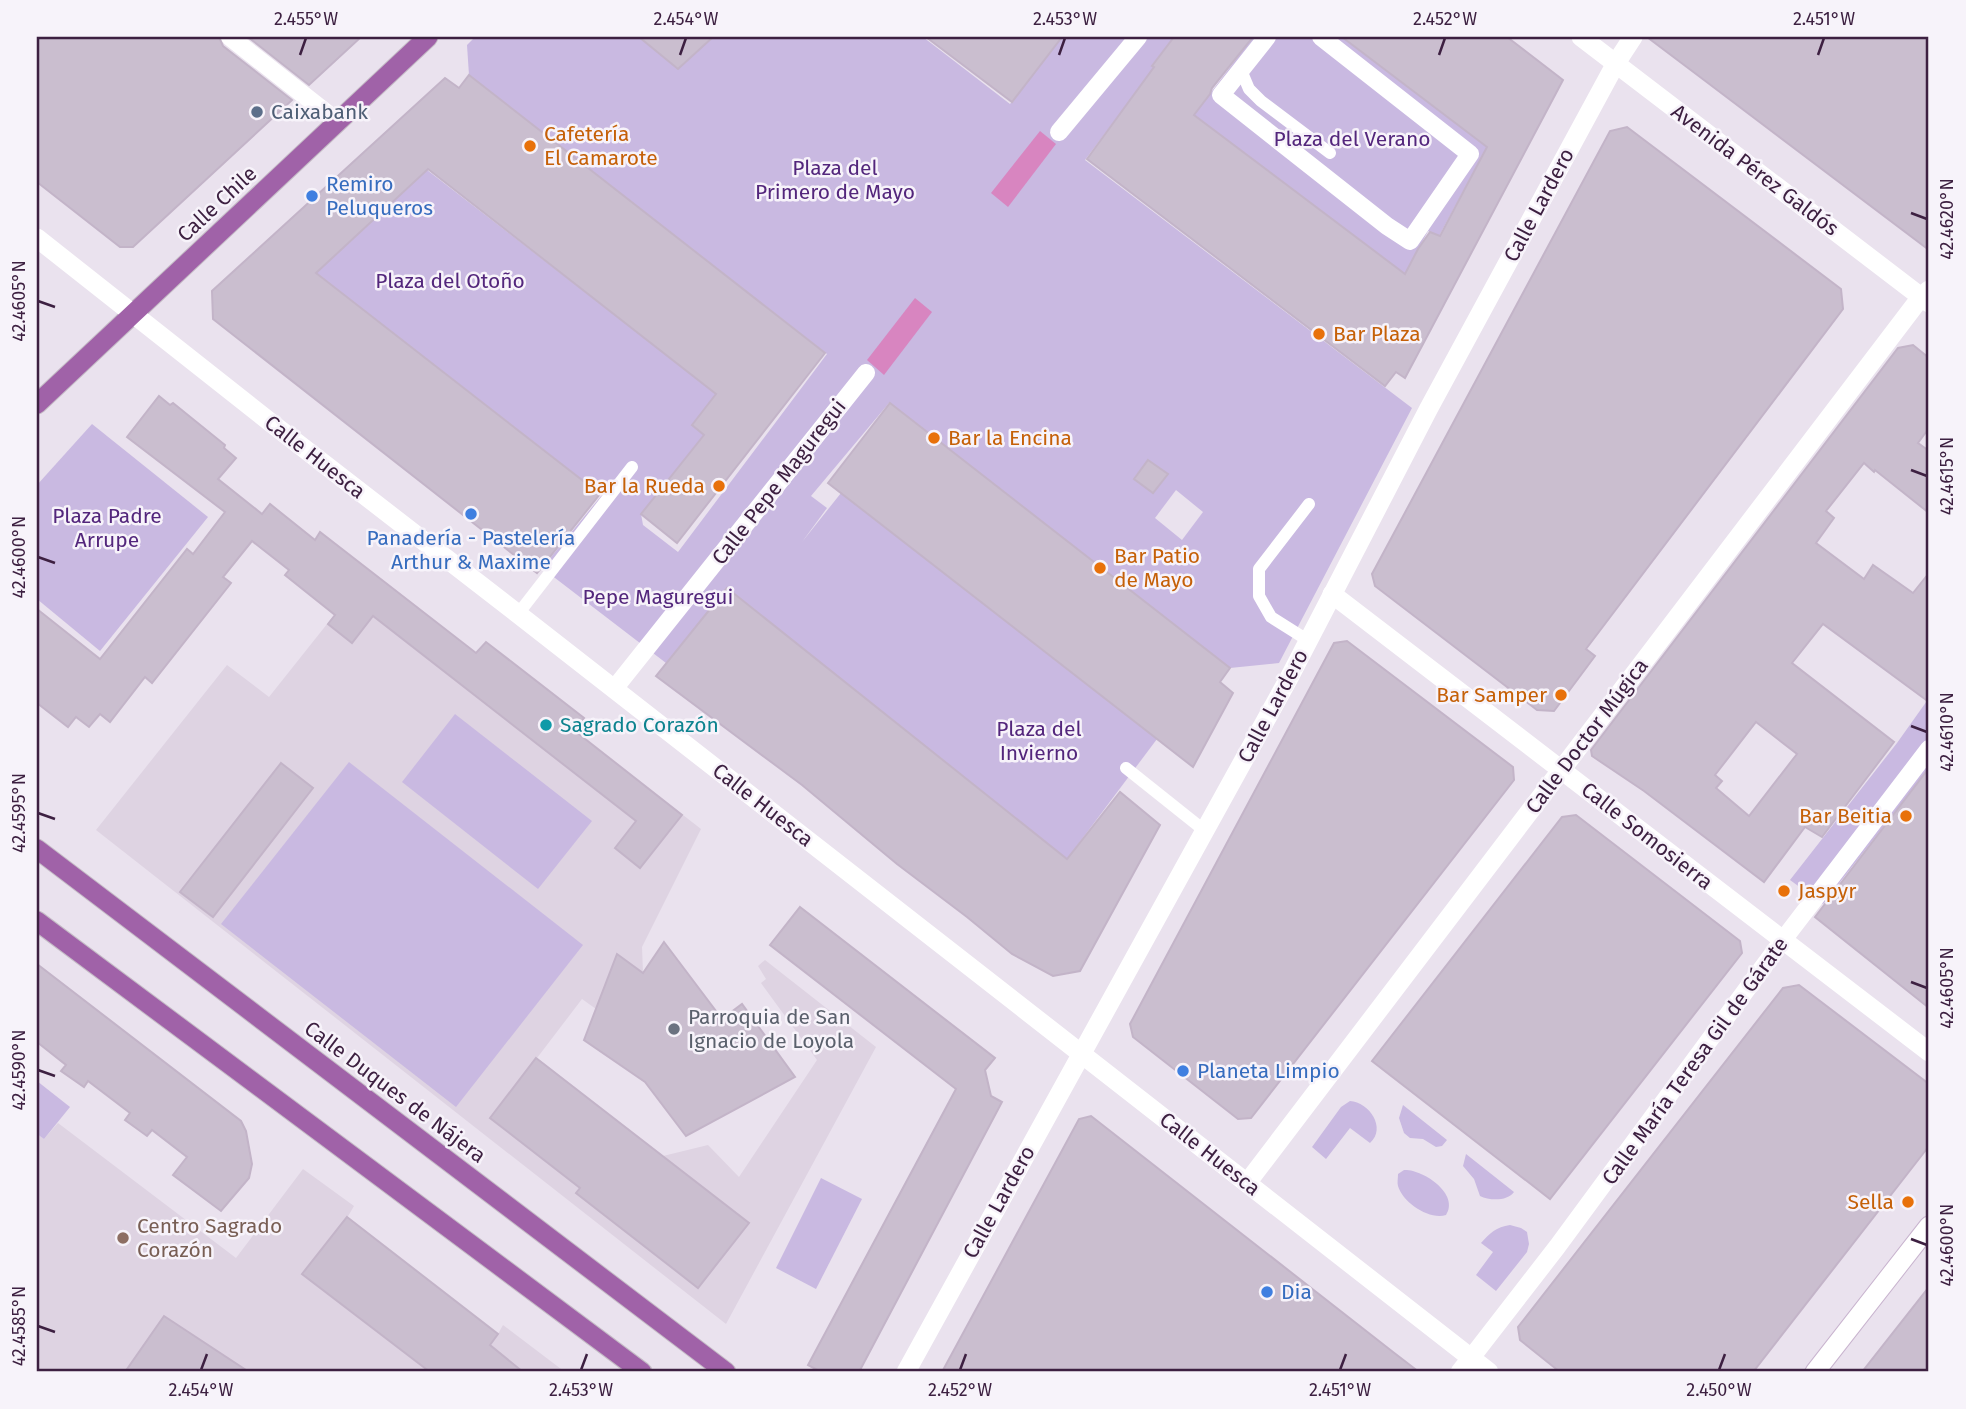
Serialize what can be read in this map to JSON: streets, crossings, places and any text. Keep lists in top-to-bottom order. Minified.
{"streets":{"main road":["Calle Chile","Calle Duques de Nájera"],"street":["Avenida Pérez Galdós","Calle Lardero","Calle Huesca","Calle Pepe Maguregui","Calle Doctor Múgica","Calle Somosierra","Calle María Teresa Gil de Gárate"]},"crossings":[["Avenida Pérez Galdós","Calle Lardero"],["Avenida Pérez Galdós","Calle Doctor Múgica"],["Calle Chile","Calle Huesca"],["Calle Lardero","Calle Huesca"],["Calle Lardero","Calle Somosierra"],["Calle Huesca","Calle Pepe Maguregui"],["Calle Huesca","Calle Doctor Múgica"],["Calle Huesca","Calle María Teresa Gil de Gárate"],["Calle Doctor Múgica","Calle Somosierra"],["Calle Somosierra","Calle María Teresa Gil de Gárate"]],"parks":["Plaza del Verano","Plaza del Primero de Mayo","Plaza del Otoño","Plaza Padre Arrupe","Pepe Maguregui","Plaza del Invierno"],"places":["Caixabank","Cafetería El Camarote","Remiro Peluqueros","Bar Plaza","Bar la Encina","Bar la Rueda","Panadería - Pastelería Arthur & Maxime","Bar Patio de Mayo","Bar Samper","Sagrado Corazón","Bar Beitia","Jaspyr","Parroquia de San Ignacio de Loyola","Planeta Limpio","Sella","Centro Sagrado Corazón","Dia"],"coordinates":["2.455°W","2.454°W","2.453°W","2.452°W","2.451°W","42.4620°N","42.4605°N","42.4615°N","42.4600°N","42.4610°N","42.4595°N","42.4590°N","42.4585°N","2.450°W"]}
